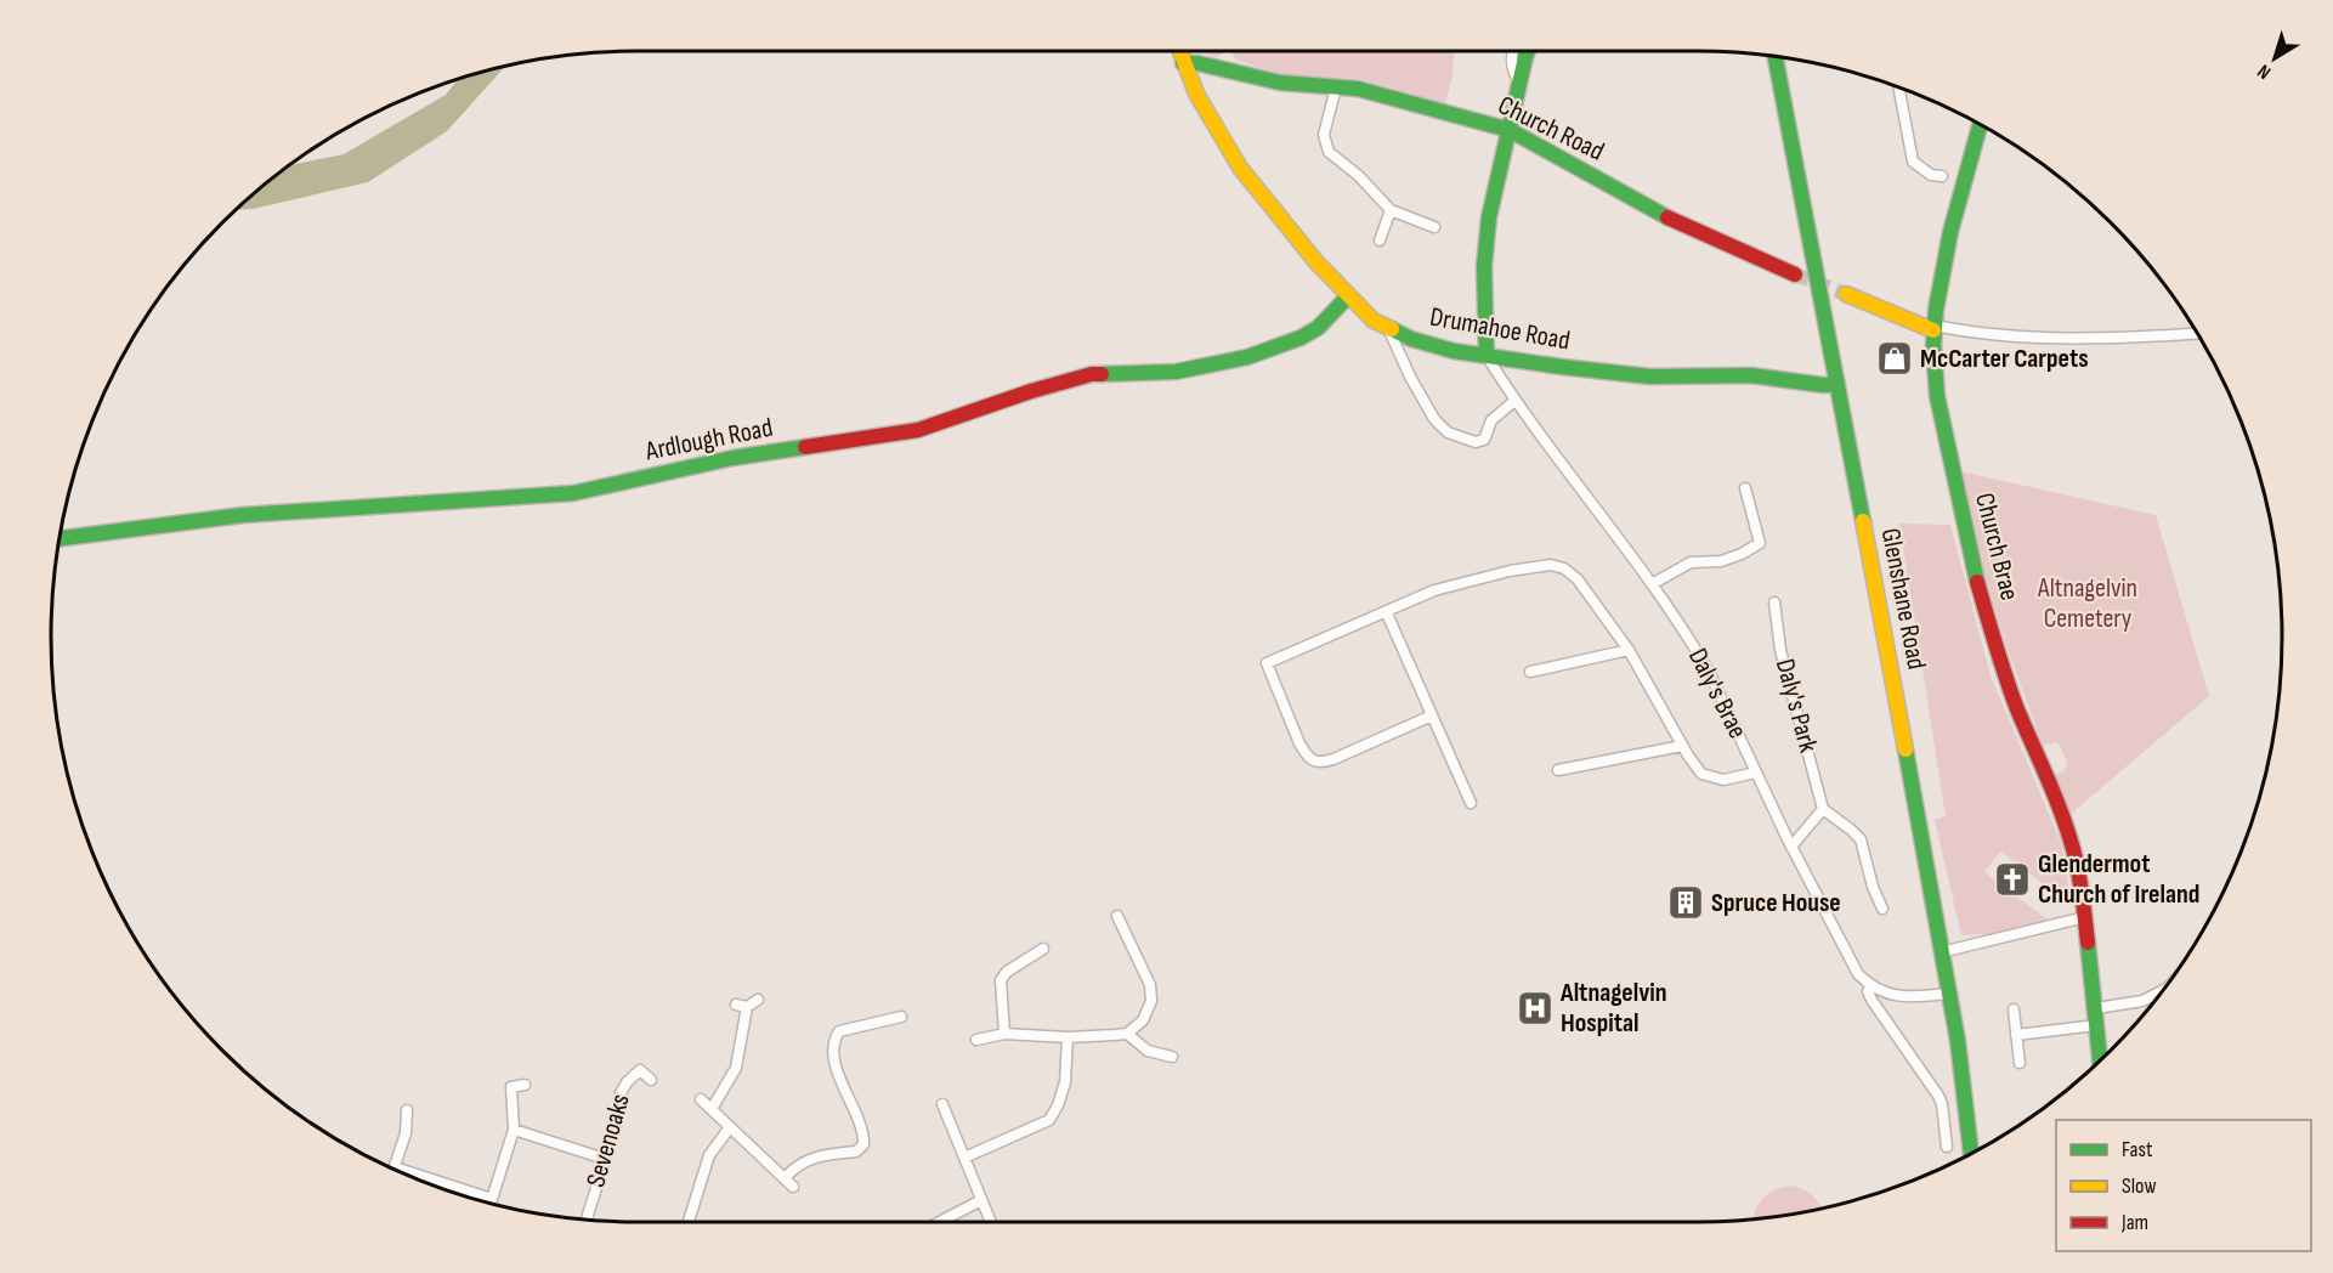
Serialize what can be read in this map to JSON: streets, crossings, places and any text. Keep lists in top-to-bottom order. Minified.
{"streets":{"main road":["Church Road","Drumahoe Road","Ardlough Road","Church Brae","Glenshane Road"],"street":["Daly's Brae","Daly's Park","Sevenoaks"]},"crossings":[["Church Road","Drumahoe Road"],["Drumahoe Road","Ardlough Road"],["Drumahoe Road","Glenshane Road"],["Drumahoe Road","Daly's Brae"]],"parks":["Altnagelvin Cemetery"],"places":{"shop":["McCarter Carpets"],"church":["Glendermot Church of Ireland"],"building":["Spruce House"],"hospital":["Altnagelvin Hospital"]},"legend":["Fast","Slow","Jam"],"north":"bottom left"}
